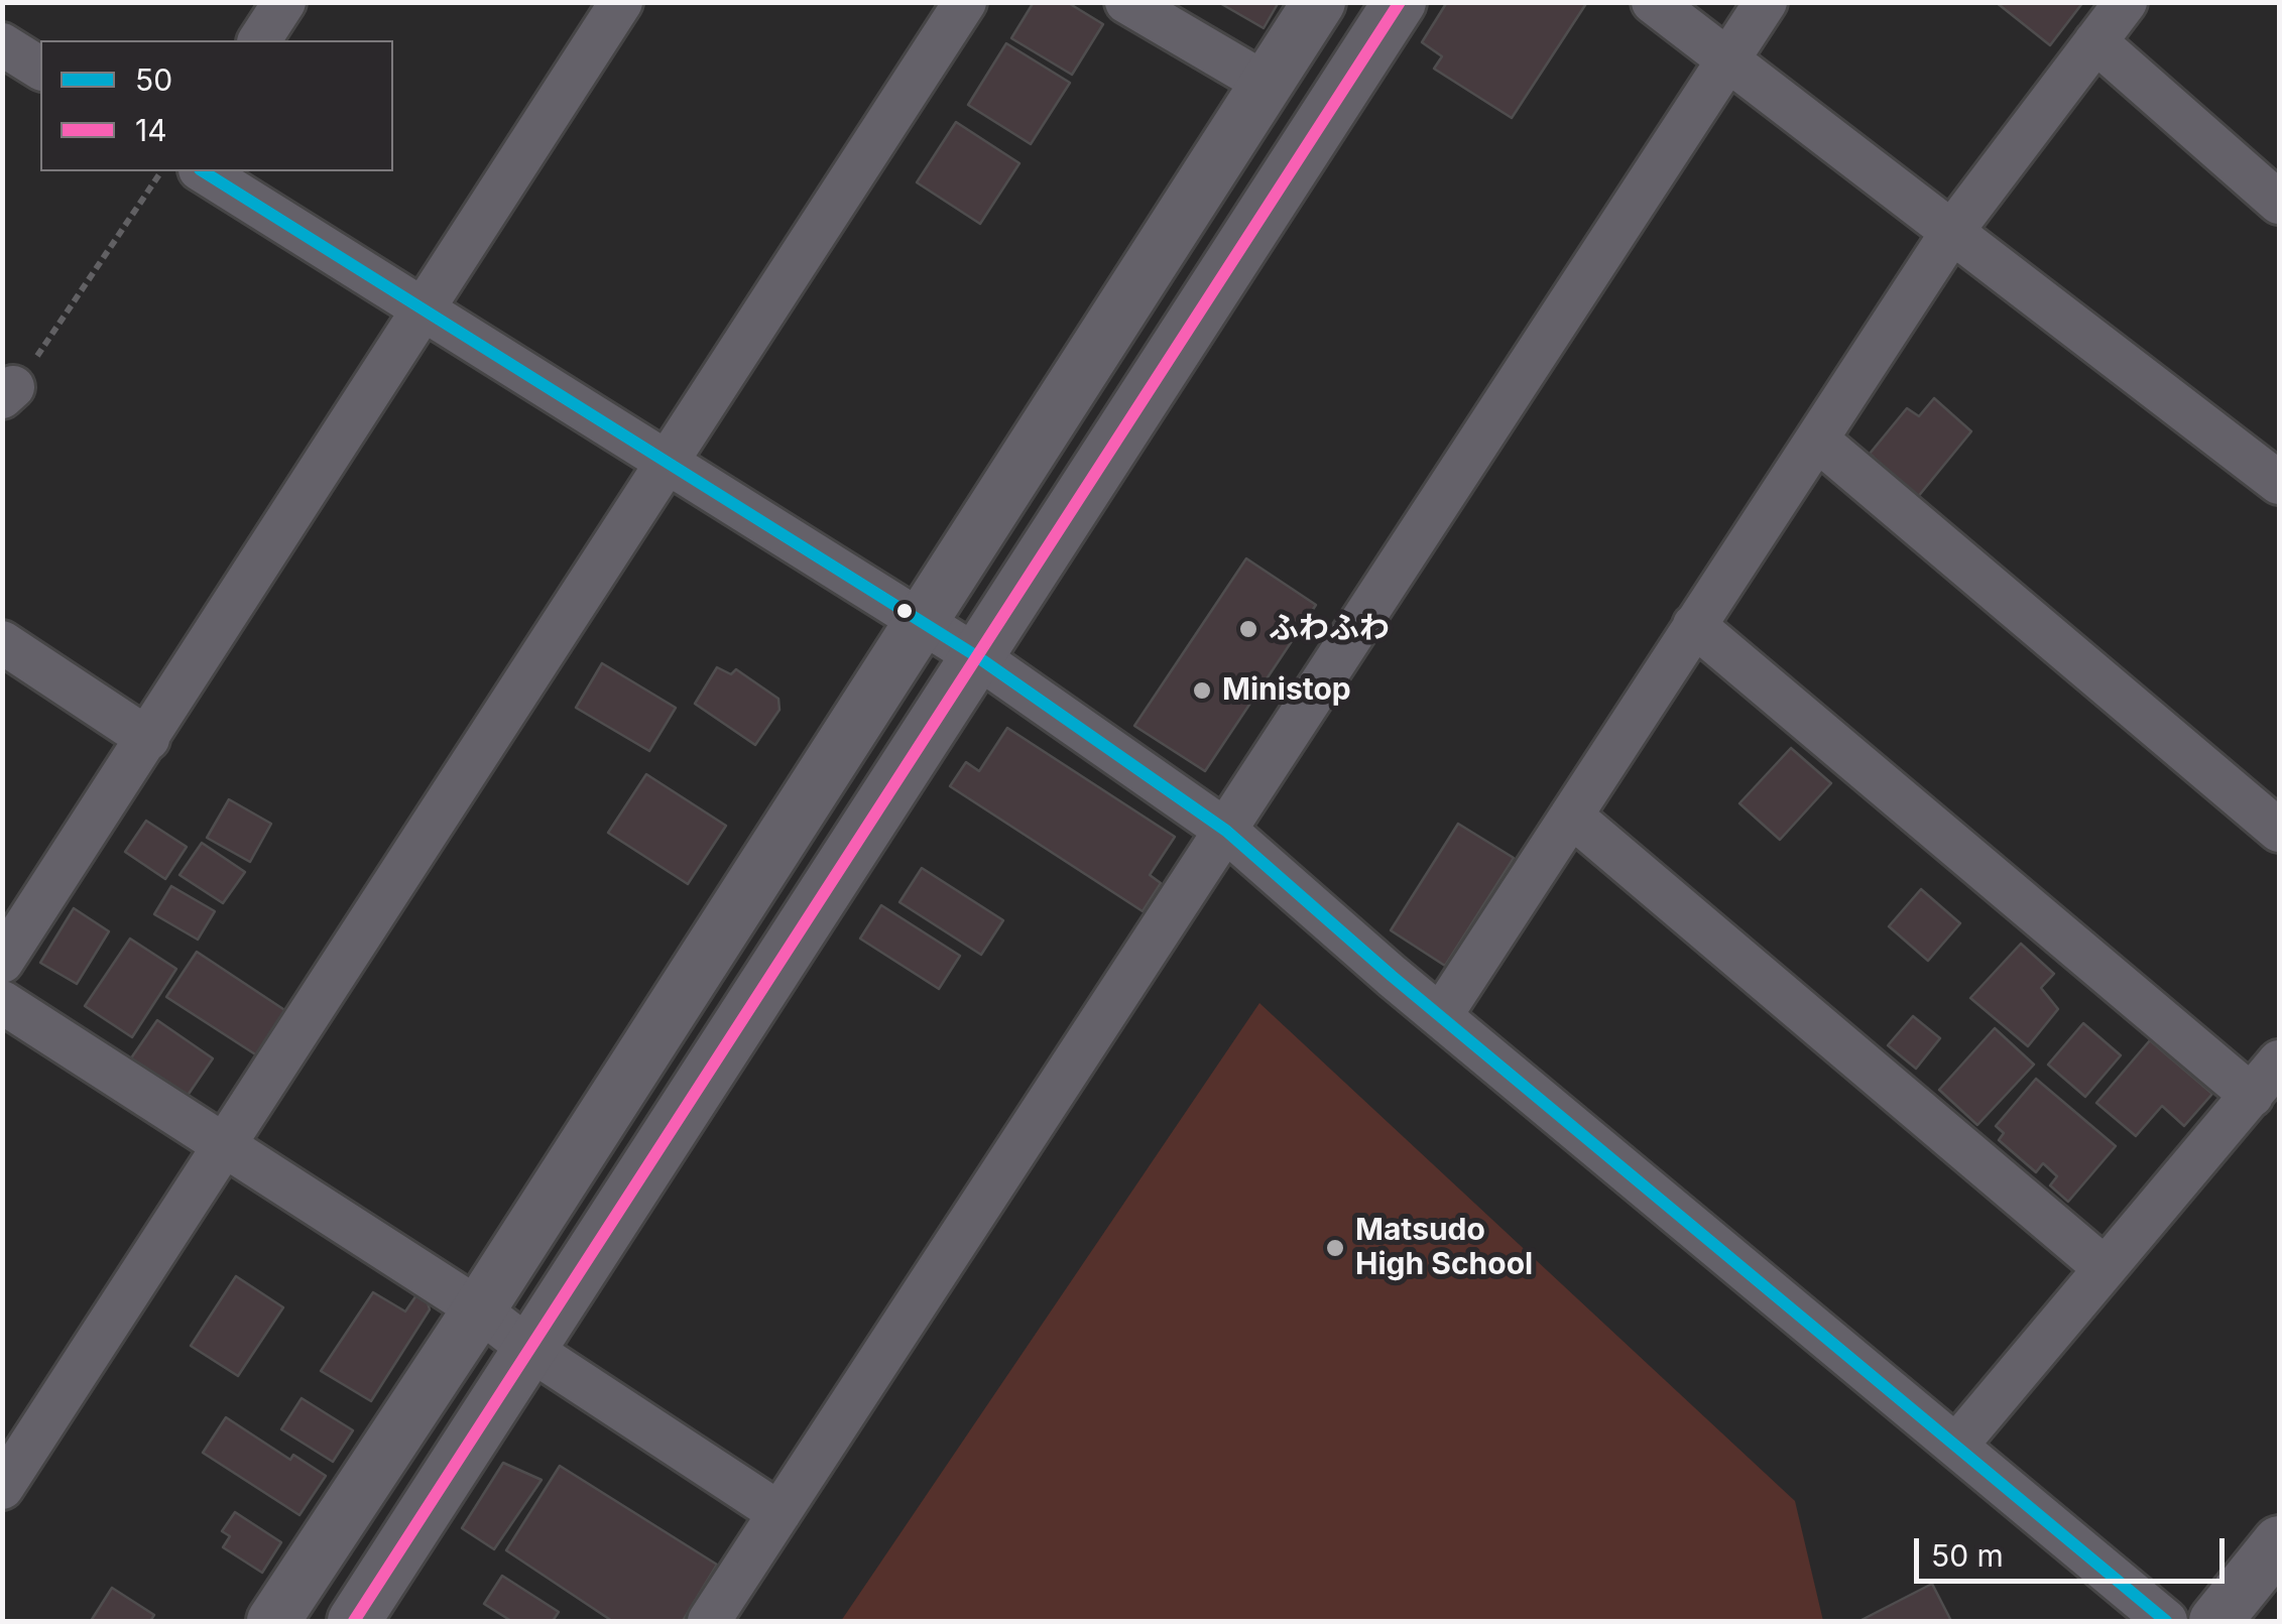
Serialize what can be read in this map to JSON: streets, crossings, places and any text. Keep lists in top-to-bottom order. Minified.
{"places":["ふわふわ","Ministop","Matsudo High School"],"lines":["transit line 14","transit line 50"],"legend":["50","14"],"scale_bar":"50 m"}
